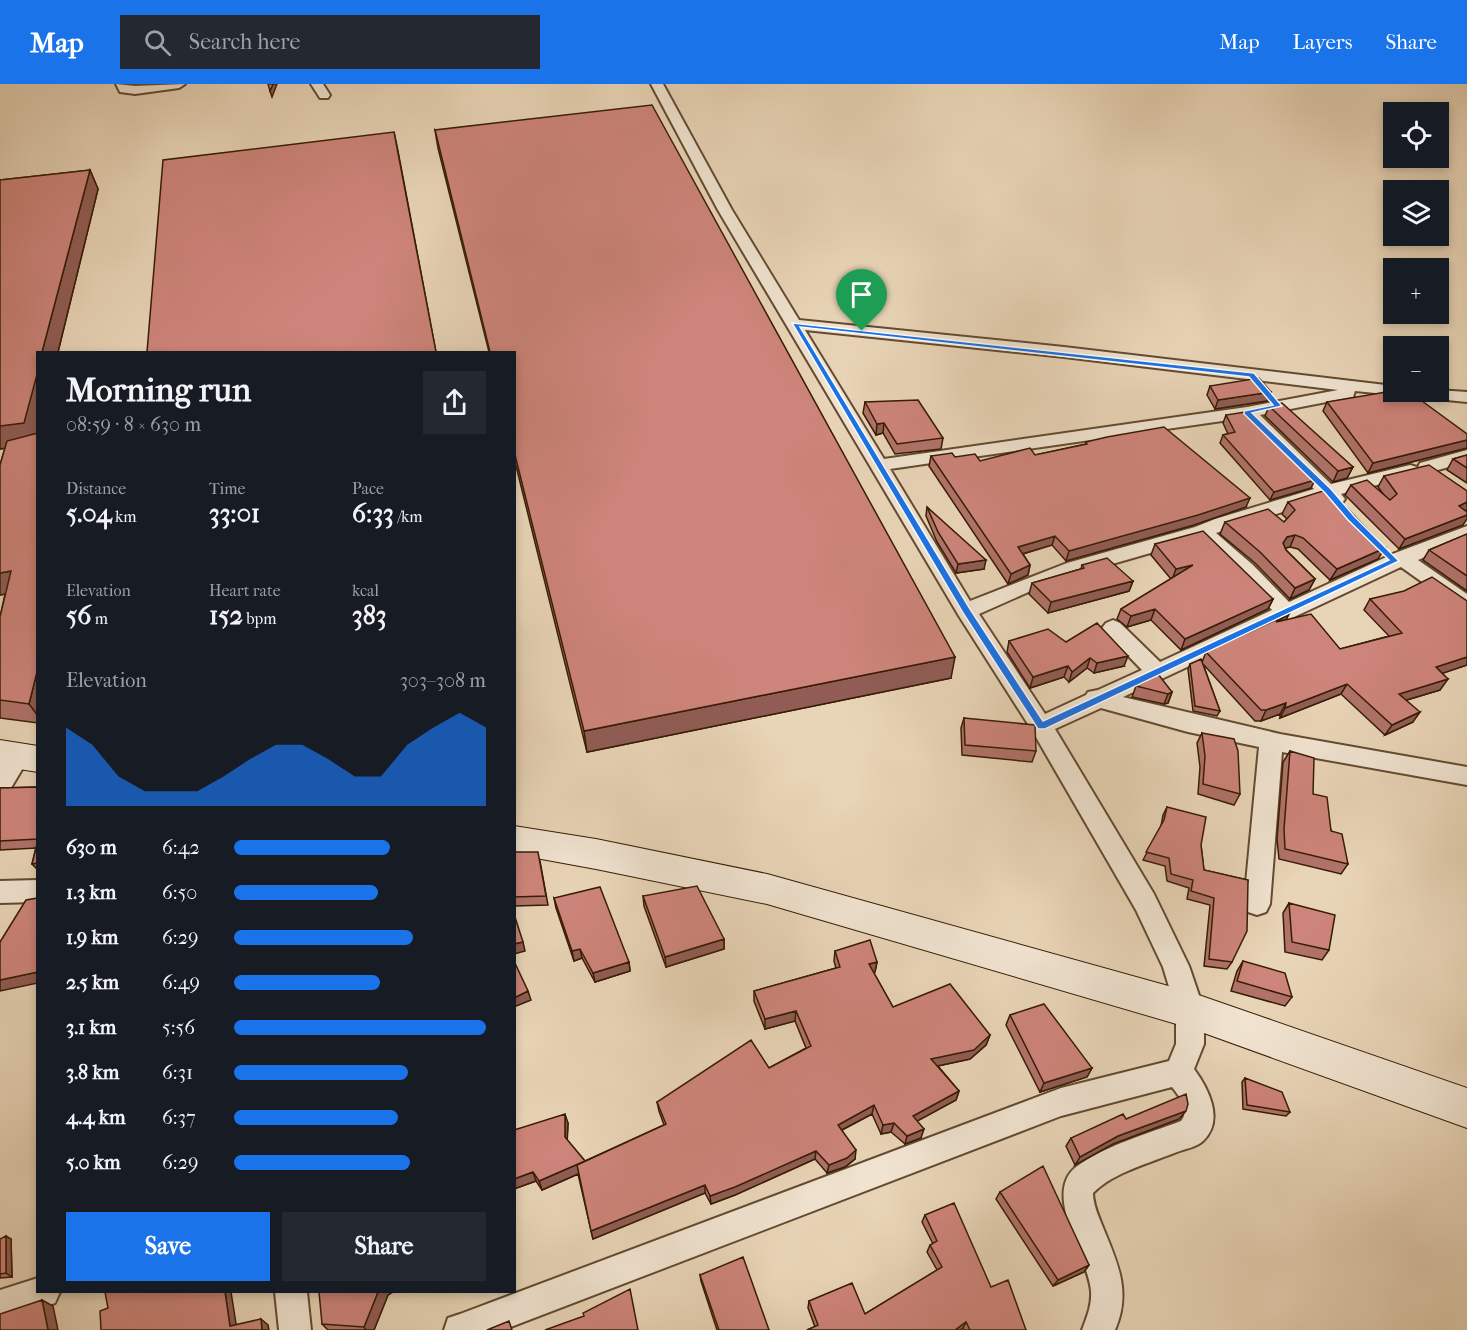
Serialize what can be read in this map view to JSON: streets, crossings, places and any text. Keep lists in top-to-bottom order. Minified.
{"page":{"header":"Map","search":"Search here","nav":["Map","Layers","Share"],"map_buttons":["+","−"],"heading":["Morning run","08:59 · 8 × 630 m"],"stats":[["Distance","5.04 km"],["Time","33:01"],["Pace","6:33 /km"],["Elevation","56 m"],["Heart rate","152 bpm"],["kcal","383"]],"chart":["Elevation","303–308 m"],"list":[{"name":"630 m","note":"6:42"},{"name":"1.3 km","note":"6:50"},{"name":"1.9 km","note":"6:29"},{"name":"2.5 km","note":"6:49"},{"name":"3.1 km","note":"5:56"},{"name":"3.8 km","note":"6:31"},{"name":"4.4 km","note":"6:37"},{"name":"5.0 km","note":"6:29"}],"buttons":["Save","Share"]}}
